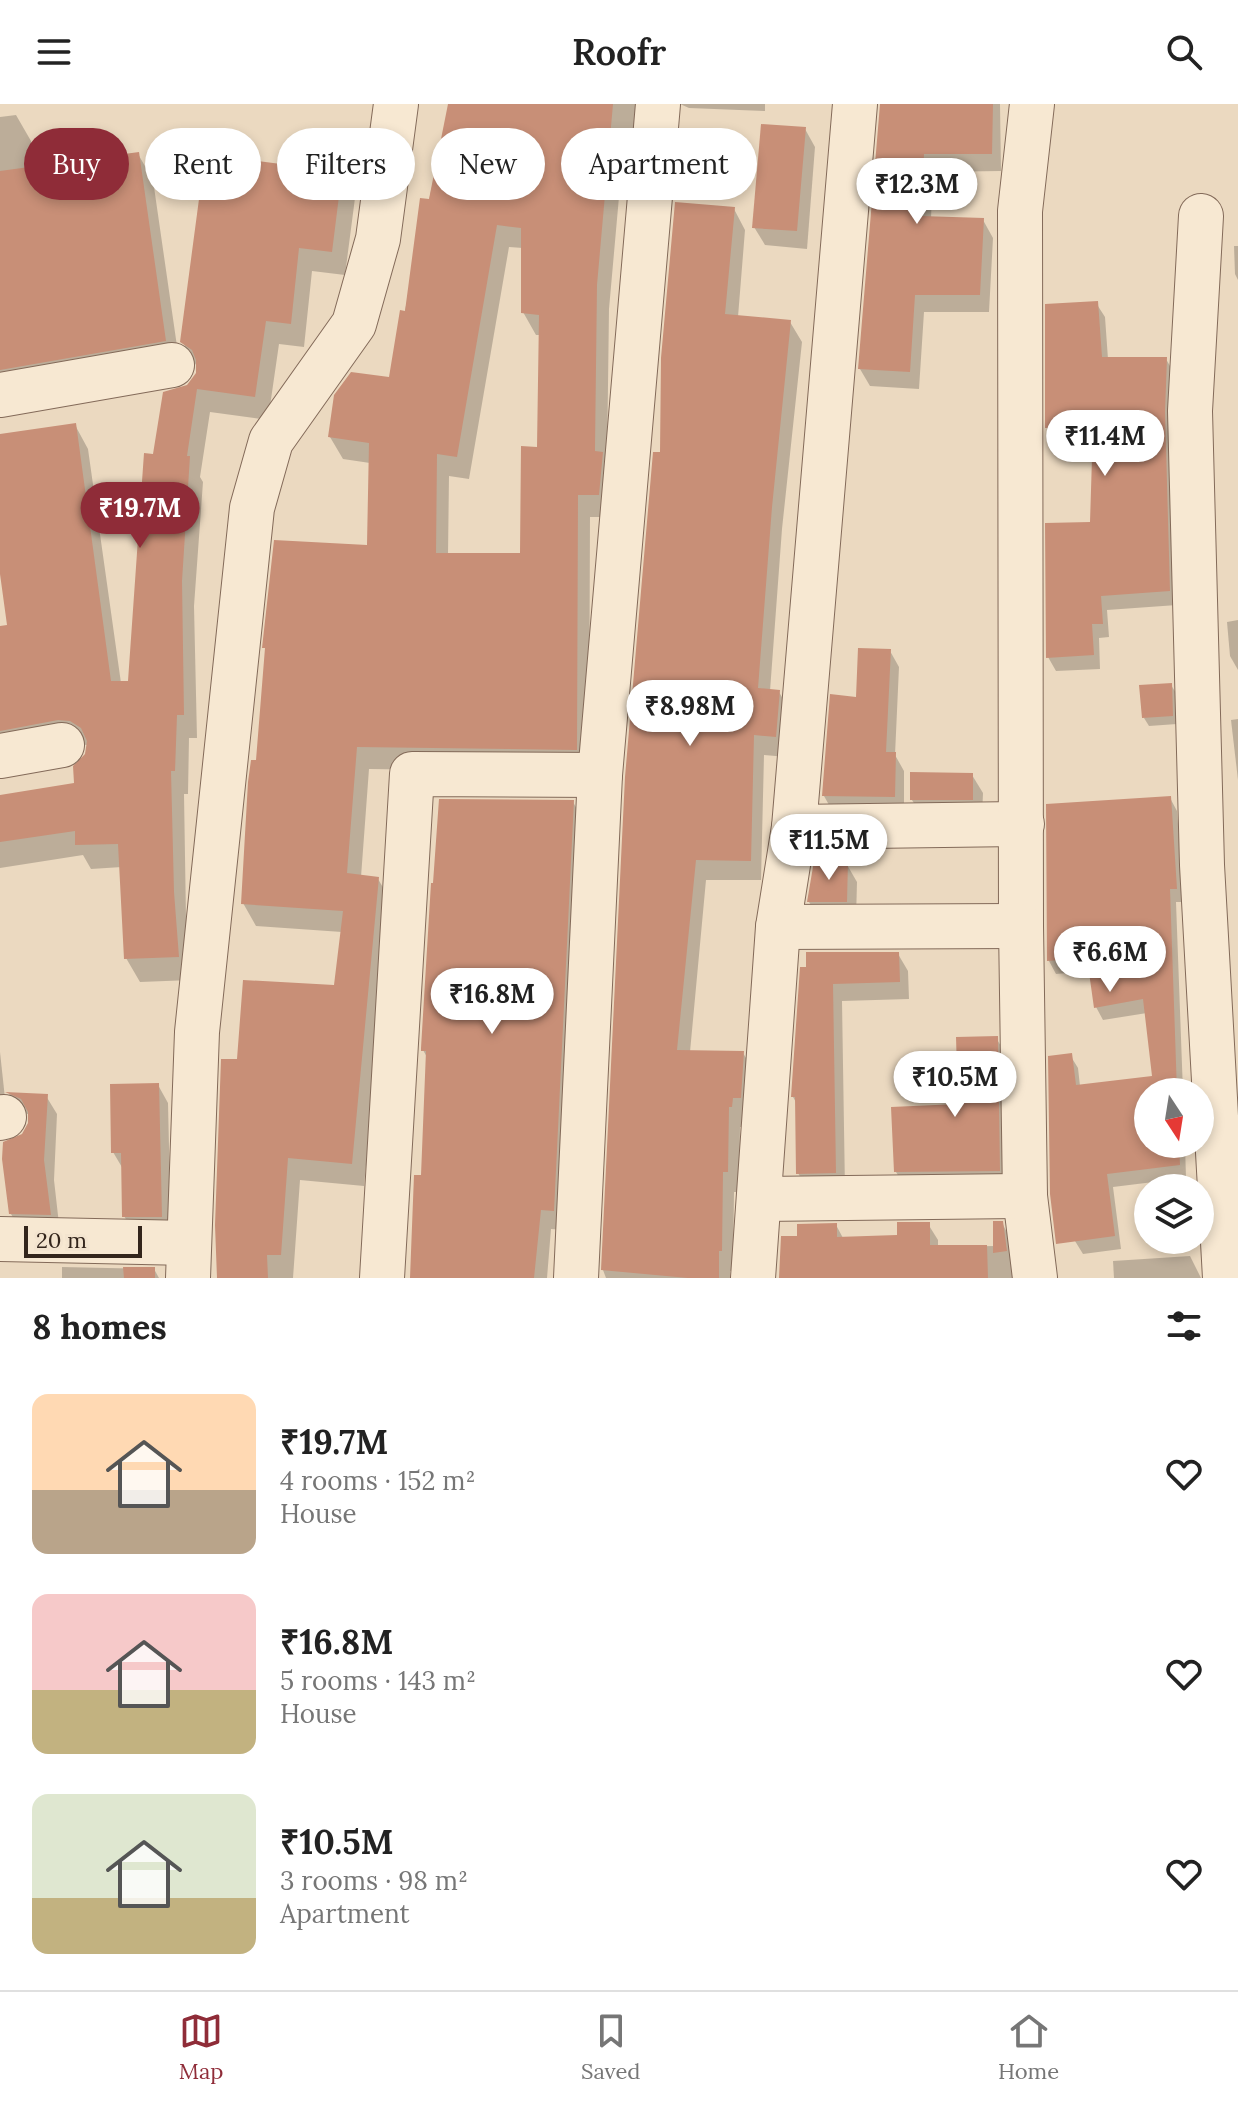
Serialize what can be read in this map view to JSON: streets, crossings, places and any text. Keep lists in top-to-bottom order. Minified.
{"scale_bar":"20 m","north":"bottom","page":{"header":"Roofr","chip":["Buy","Rent","Filters","New","Apartment"],"price":["₹12.3M","₹11.4M","₹19.7M","₹8.98M","₹11.5M","₹6.6M","₹16.8M","₹10.5M"],"scale":"20 m","heading":"8 homes","list":[{"name":"₹19.7M","note":"4 rooms · 152 m² · House"},{"name":"₹16.8M","note":"5 rooms · 143 m² · House"},{"name":"₹10.5M","note":"3 rooms · 98 m² · Apartment"}],"tabs":["Map","Saved","Home"]}}
